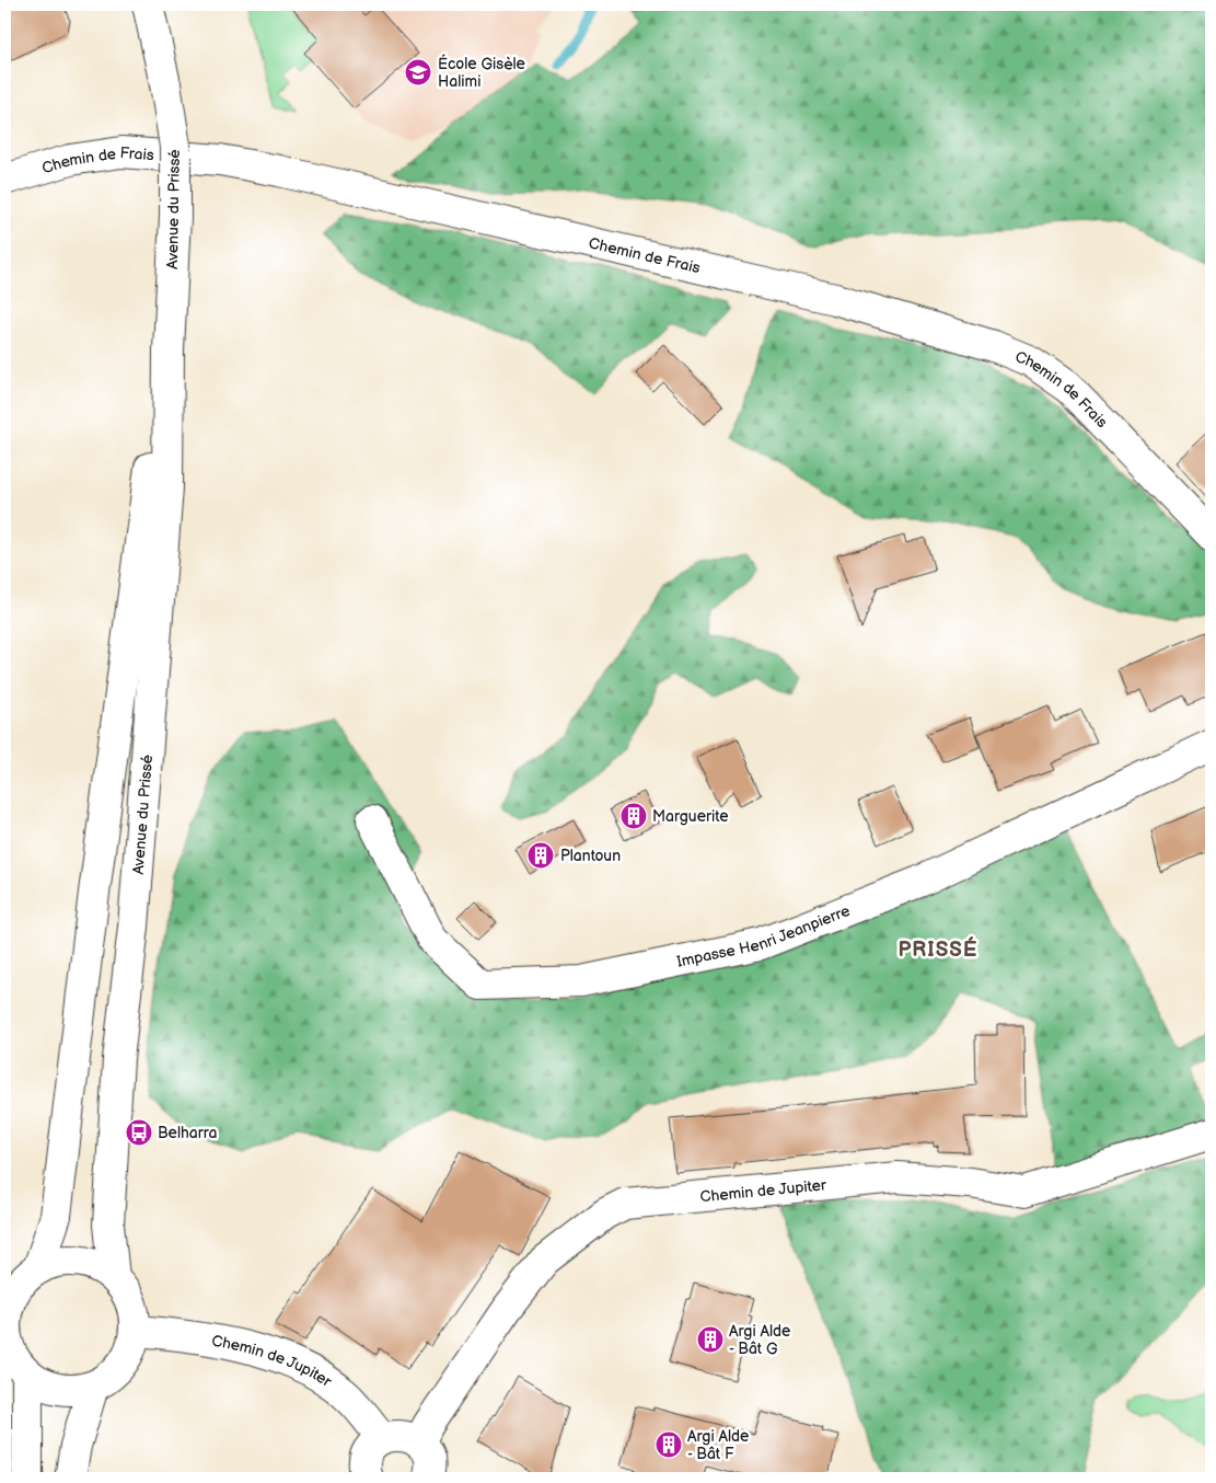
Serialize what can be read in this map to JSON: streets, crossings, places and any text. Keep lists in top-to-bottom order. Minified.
{"streets":{"street":["Chemin de Frais","Avenue du Prissé","Impasse Henri Jeanpierre","Chemin de Jupiter"]},"crossings":[["Avenue du Prissé","Chemin de Jupiter"]],"districts":["PRISSÉ"],"places":{"school or university":["École Gisèle Halimi"],"building":["Marguerite","Plantoun","Argi Alde - Bât G","Argi Alde - Bât F"],"bus stop":["Belharra"]}}
